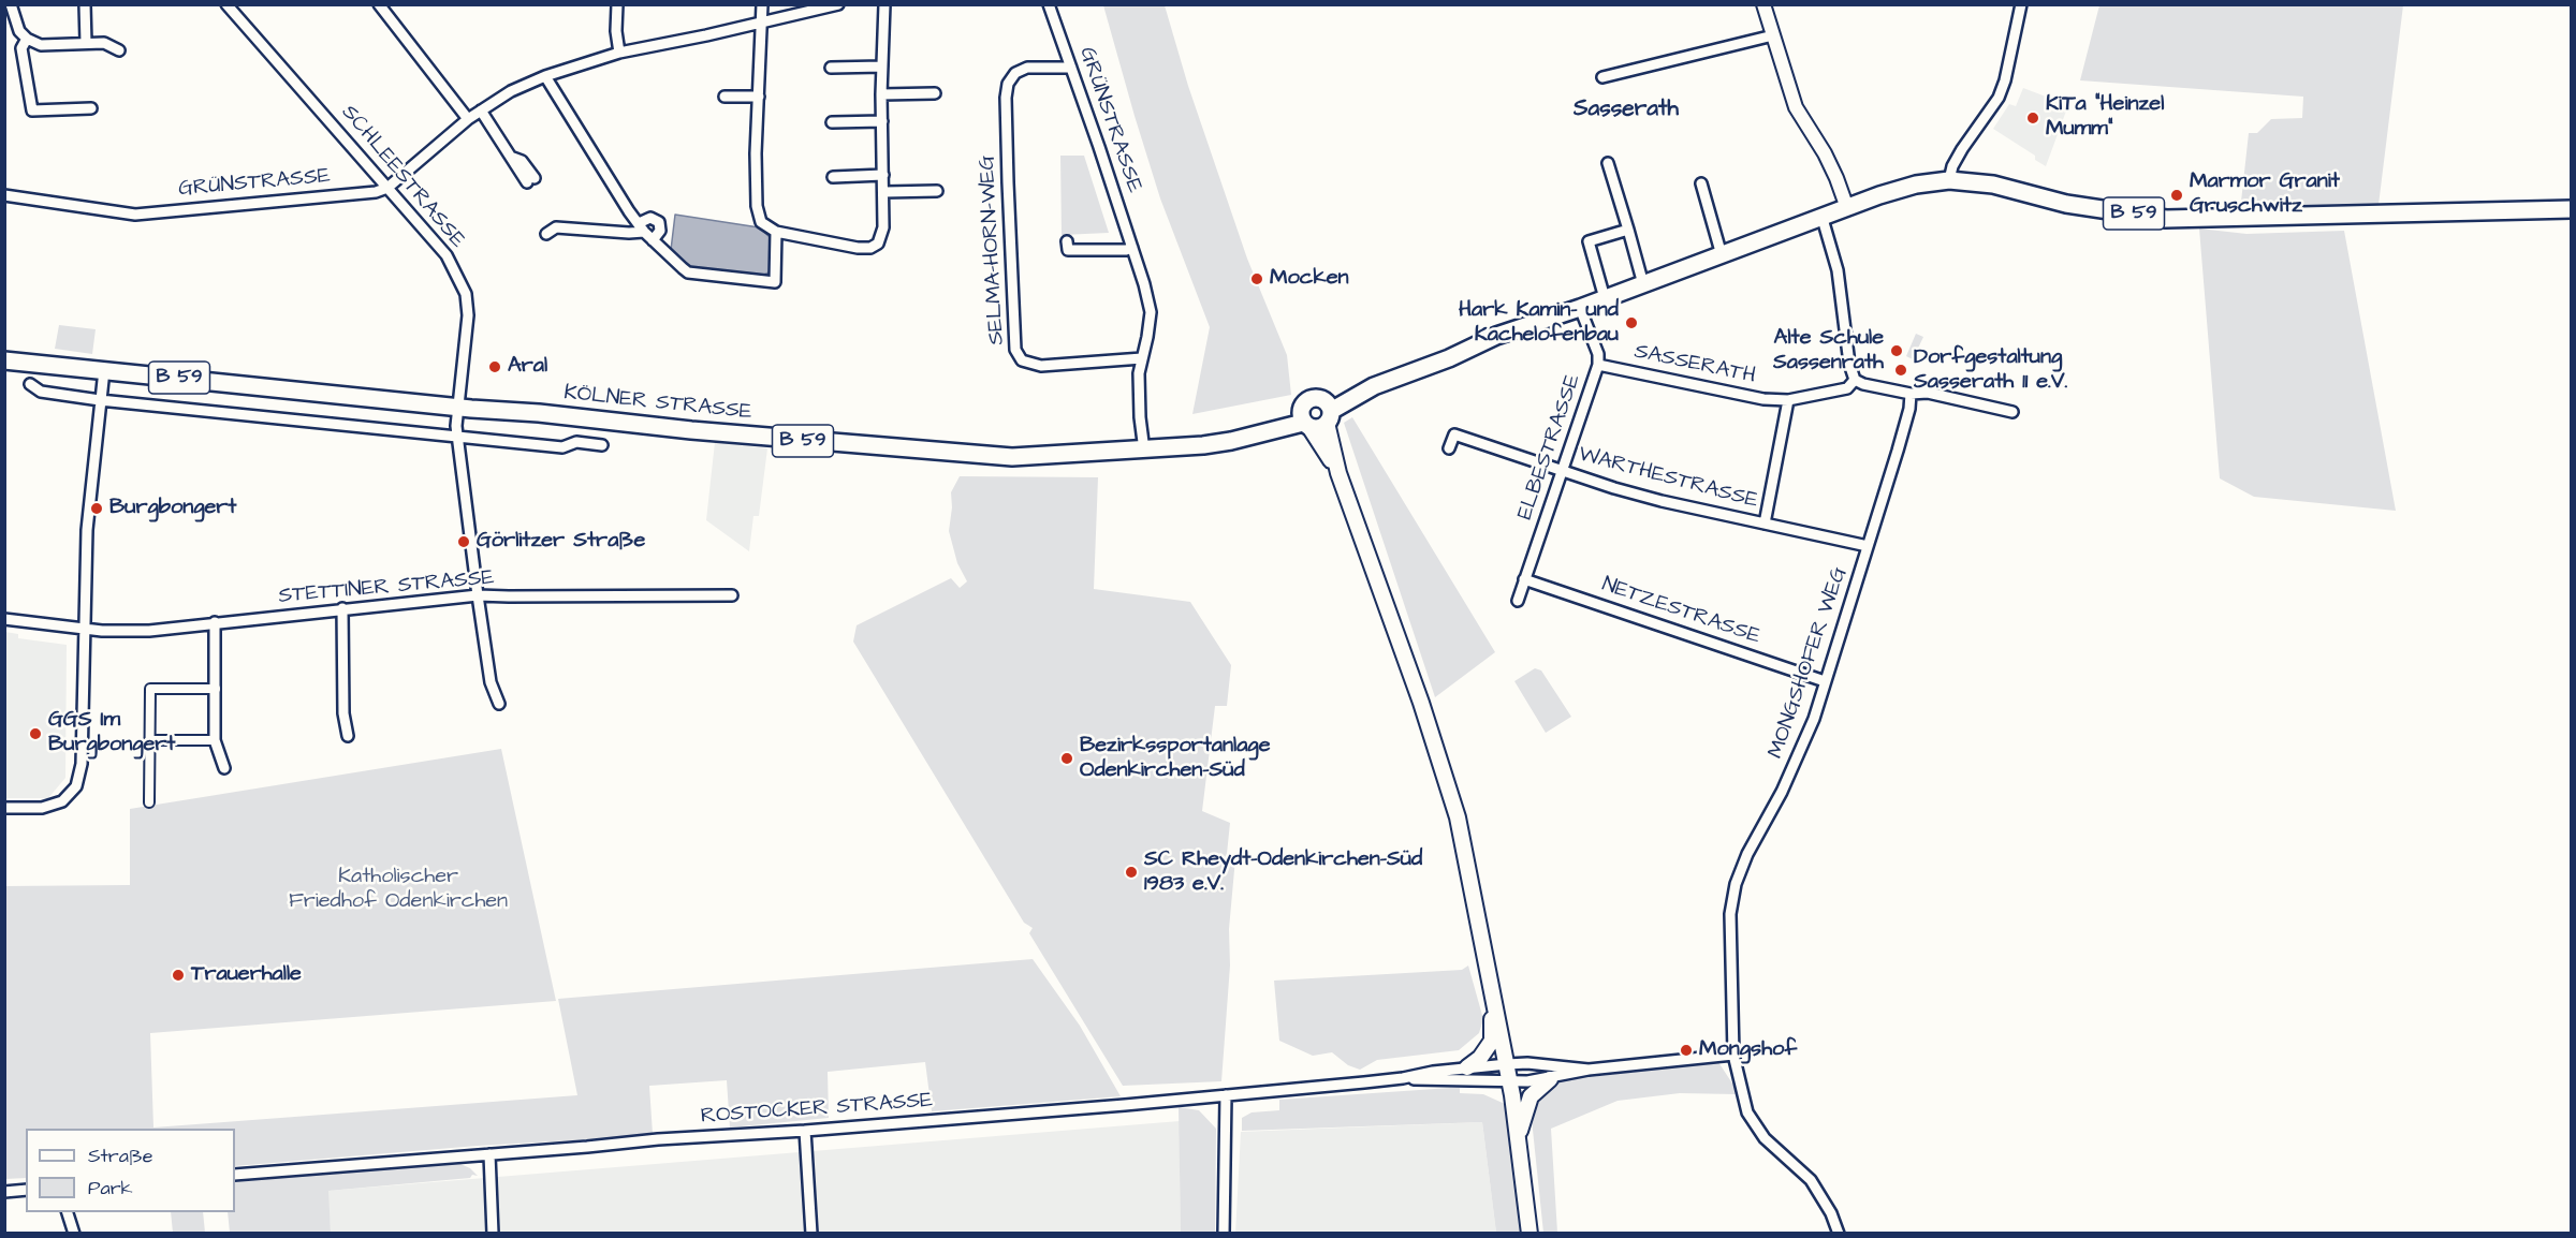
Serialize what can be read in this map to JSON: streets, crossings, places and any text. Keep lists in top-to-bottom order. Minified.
{"streets":{"main road":["B 59","KÖLNER STRASSE"],"street":["GRÜNSTRASSE","SCHLEESTRASSE","SELMA-HORN-WEG","SASSERATH","ELBESTRASSE","WARTHESTRASSE","STETTINER STRASSE","NETZESTRASSE","MONGSHOFER WEG","ROSTOCKER STRASSE"]},"crossings":[["GRÜNSTRASSE","SCHLEESTRASSE"],["GRÜNSTRASSE","SELMA-HORN-WEG"],["GRÜNSTRASSE","KÖLNER STRASSE"],["SCHLEESTRASSE","KÖLNER STRASSE"],["SASSERATH","ELBESTRASSE"],["SASSERATH","WARTHESTRASSE"],["KÖLNER STRASSE","ELBESTRASSE"],["ELBESTRASSE","WARTHESTRASSE"],["ELBESTRASSE","NETZESTRASSE"],["WARTHESTRASSE","MONGSHOFER WEG"],["NETZESTRASSE","MONGSHOFER WEG"]],"districts":["Sasserath"],"parks":["Katholischer Friedhof Odenkirchen"],"places":["KiTa \"Heinzel Mumm\"","Marmor Granit Gruschwitz","Mocken","Hark Kamin- und Kachelofenbau","Alte Schule Sassenrath","Aral","Dorfgestaltung Sasserath 11 e.V.","Burgbongert","Görlitzer Straße","GGS Im Burgbongert","Bezirkssportanlage Odenkirchen-Süd","SC Rheydt-Odenkirchen-Süd 1983 e.V.","Trauerhalle","Mongshof"],"legend":["Straße","Park"]}
